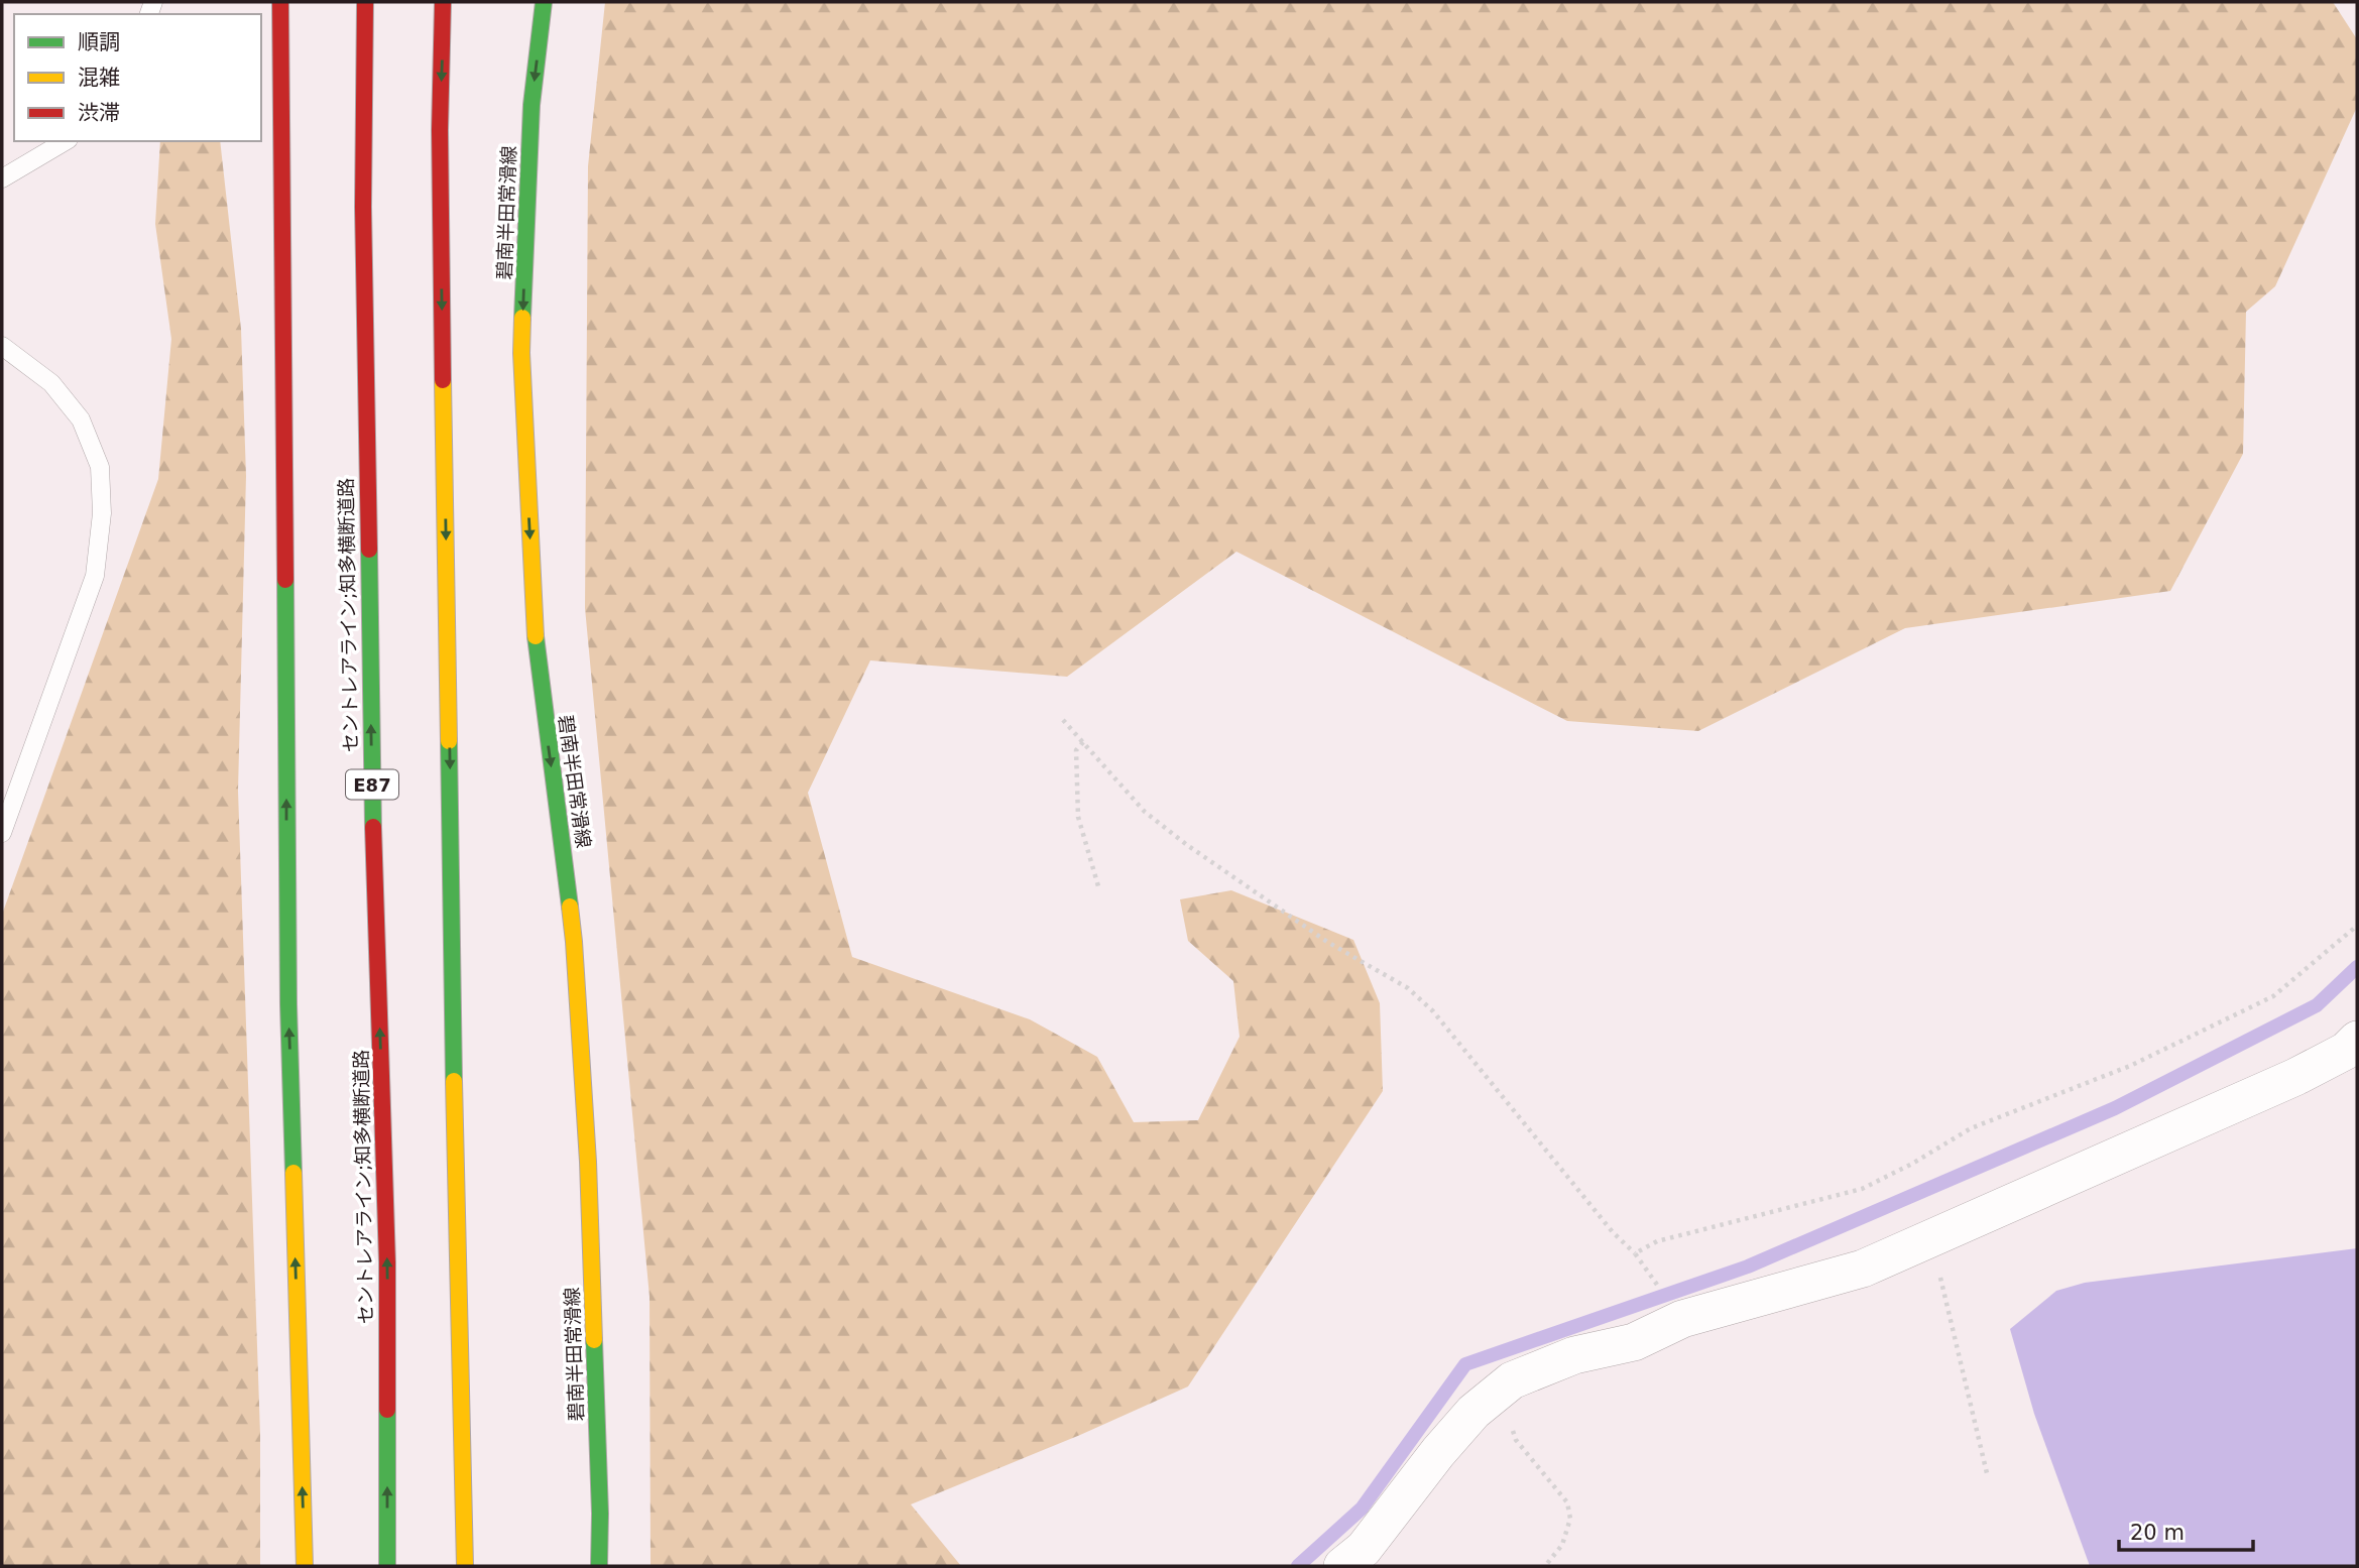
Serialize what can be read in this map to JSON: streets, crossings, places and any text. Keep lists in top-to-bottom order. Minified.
{"streets":{"main road":["碧南半田常滑線","セントレアライン;知多横断道路","E87"]},"legend":["順調","混雑","渋滞"],"scale_bar":"20 m"}
